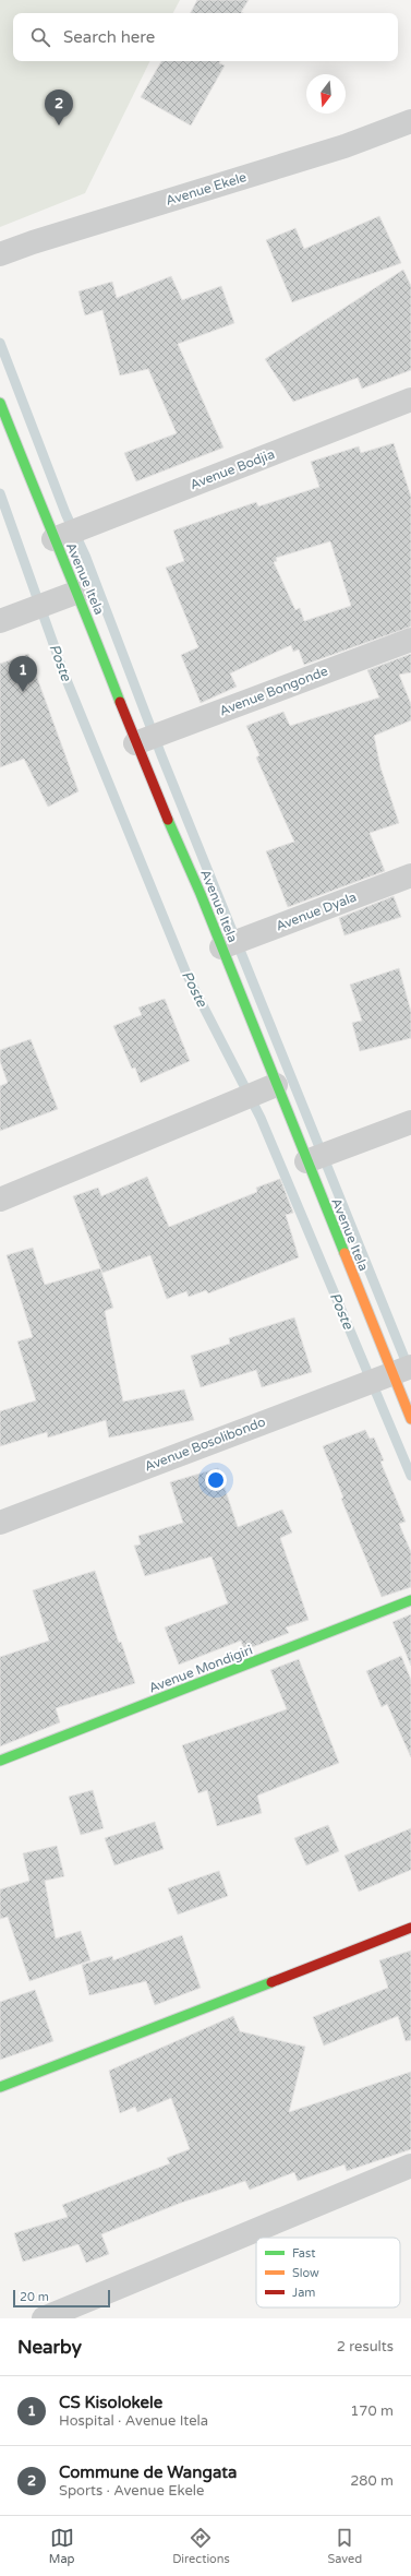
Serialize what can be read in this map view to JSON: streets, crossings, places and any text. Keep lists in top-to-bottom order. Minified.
{"streets":{"street":["Avenue Ekele","Avenue Bodjia","Avenue Itela","Avenue Bongonde","Avenue Dyala","Avenue Bosolibondo","Avenue Mondigiri"]},"crossings":[["Avenue Bodjia","Avenue Itela"],["Avenue Itela","Avenue Bongonde"],["Avenue Itela","Avenue Dyala"],["Avenue Itela","Avenue Bosolibondo"]],"water":["Poste"],"legend":["Fast","Slow","Jam"],"scale_bar":"20 m","north":"bottom","page":{"search":"Search here","pins":["2","1"],"scale":"20 m","heading":["Nearby","2 results"],"list":[{"mark":"1","name":"CS Kisolokele","note":"Hospital · Avenue Itela","value":"170 m"},{"mark":"2","name":"Commune de Wangata","note":"Sports · Avenue Ekele","value":"280 m"}],"nav":["Map","Directions","Saved"]}}
